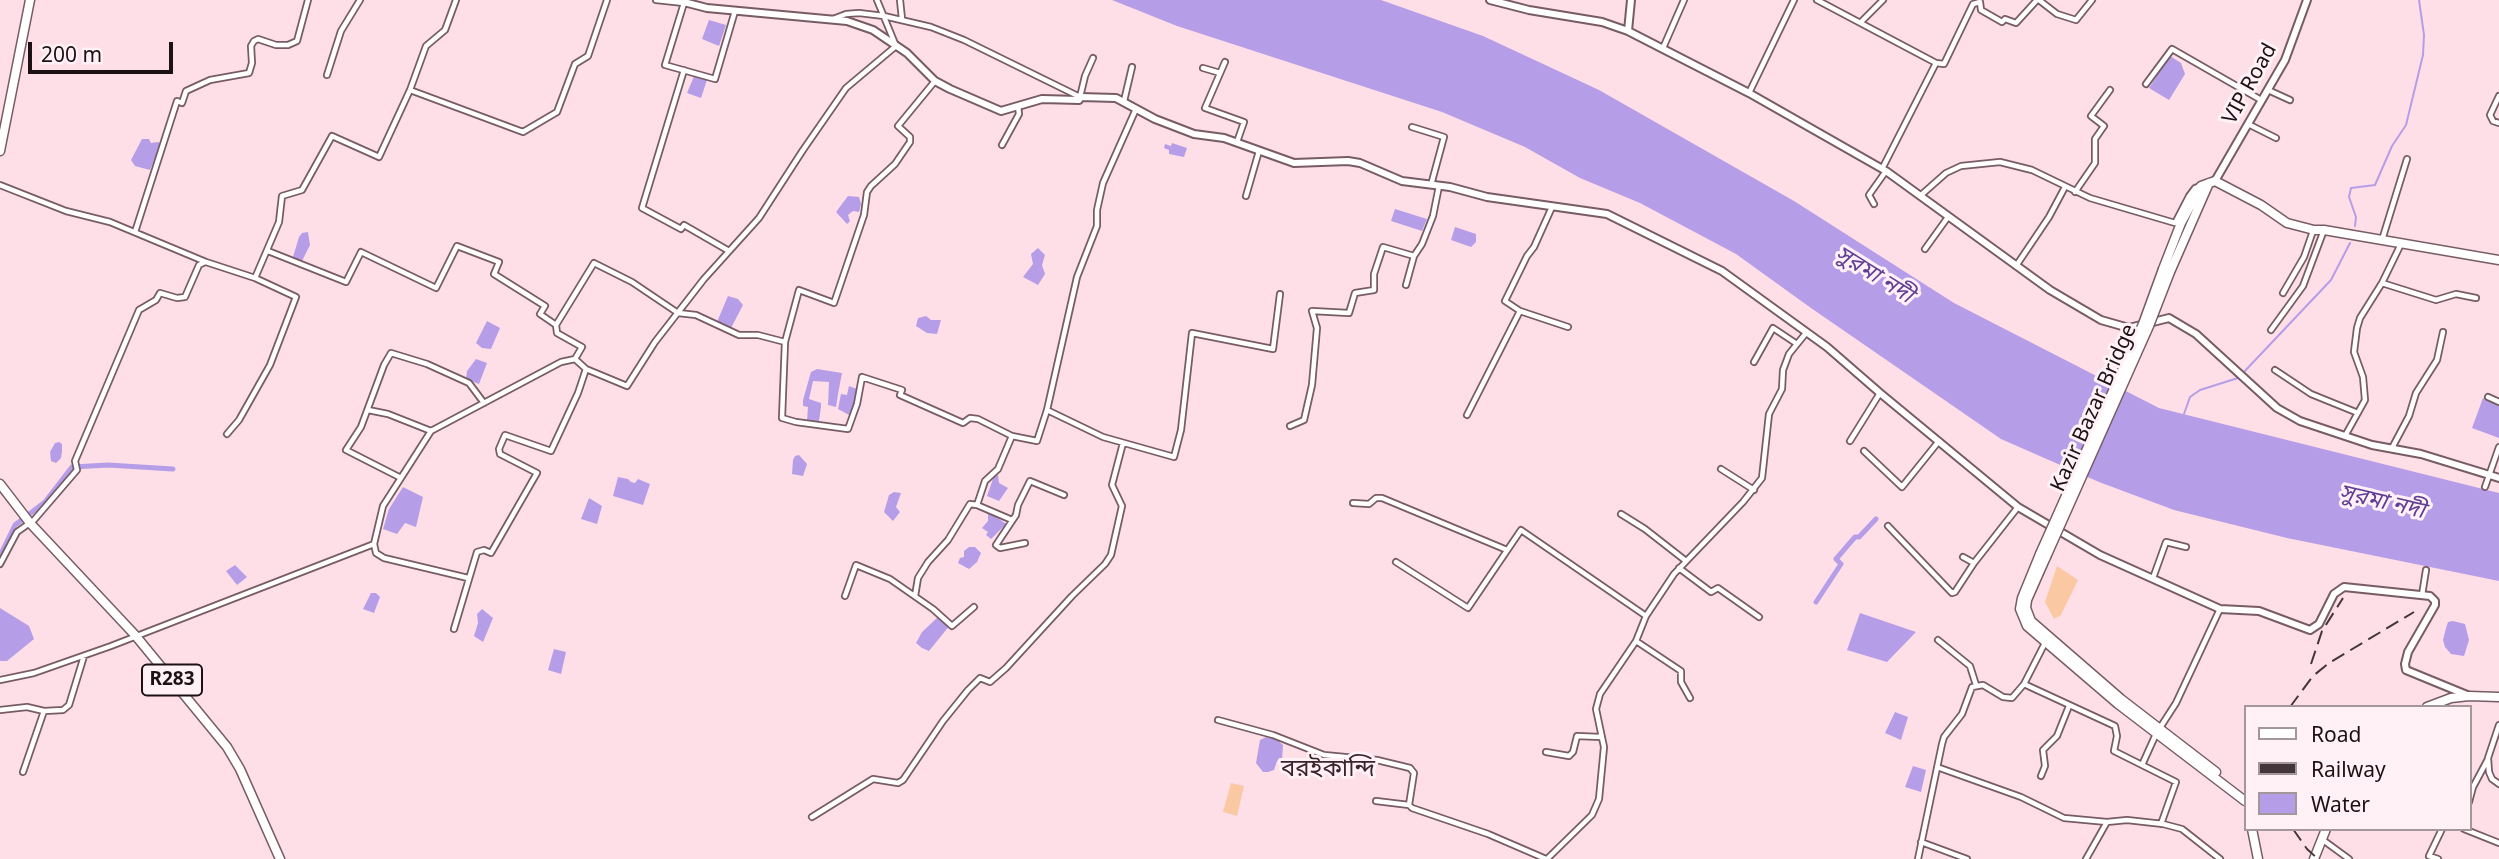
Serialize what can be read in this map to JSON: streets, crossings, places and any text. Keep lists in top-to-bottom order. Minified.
{"streets":{"main road":["R283"],"street":["VIP Road"]},"districts":["বরইকান্দি"],"water":["সুরমা নদী"],"legend":["Road","Railway","Water"],"scale_bar":"200 m"}
